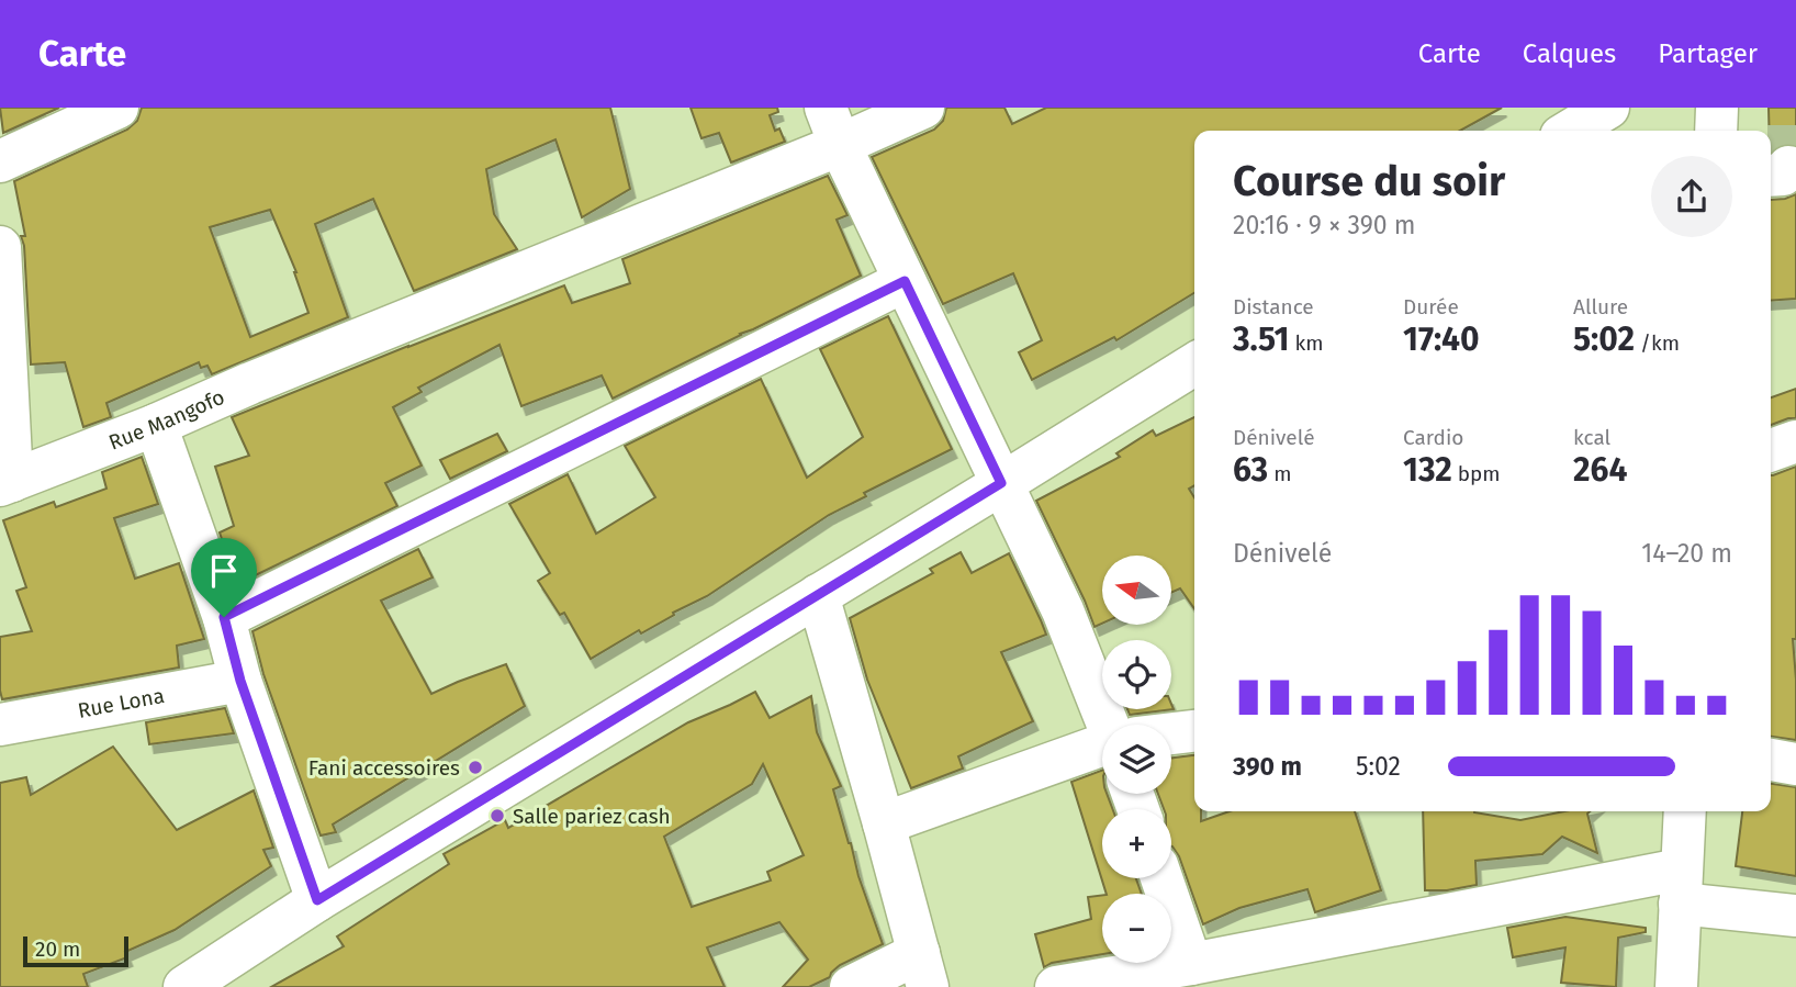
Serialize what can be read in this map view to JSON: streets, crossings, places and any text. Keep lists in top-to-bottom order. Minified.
{"streets":{"street":["Rue Mangofo","Rue Lona"]},"places":["Fani accessoires","Salle pariez cash"],"scale_bar":"20 m","north":"left","page":{"header":"Carte","nav":["Carte","Calques","Partager"],"heading":["Course du soir","20:16 · 9 × 390 m"],"stats":[["Distance","3.51 km"],["Durée","17:40"],["Allure","5:02 /km"],["Dénivelé","63 m"],["Cardio","132 bpm"],["kcal","264"]],"chart":["Dénivelé","14–20 m"],"map_buttons":["+","−"],"list":[{"name":"390 m","note":"5:02"}],"scale":"20 m"}}
